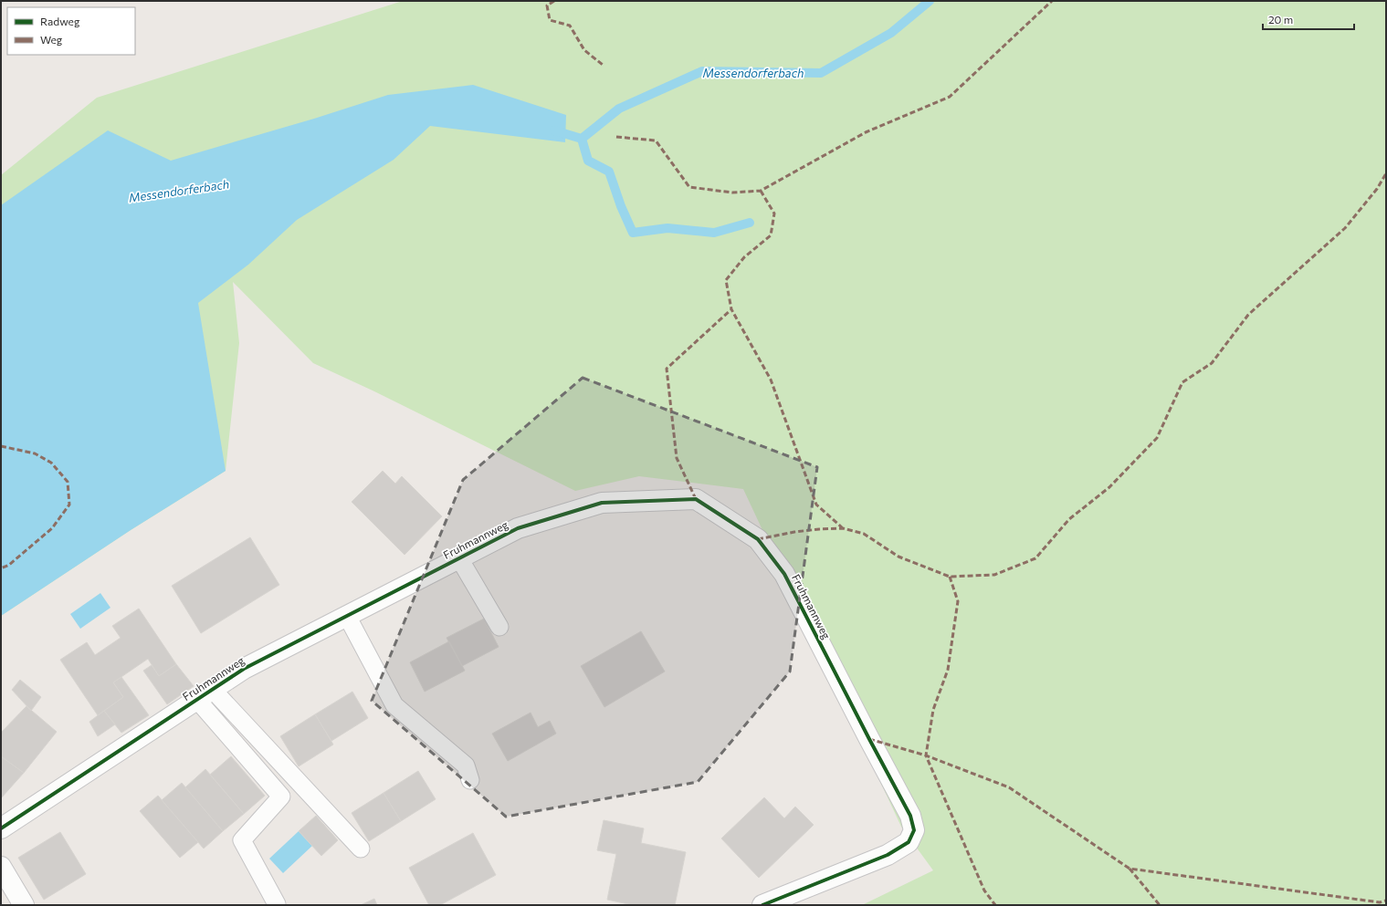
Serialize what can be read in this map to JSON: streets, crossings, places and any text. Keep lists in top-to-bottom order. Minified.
{"streets":{"street":["Fruhmannweg"]},"water":["Messendorferbach"],"legend":["Radweg","Weg"],"scale_bar":"20 m"}
